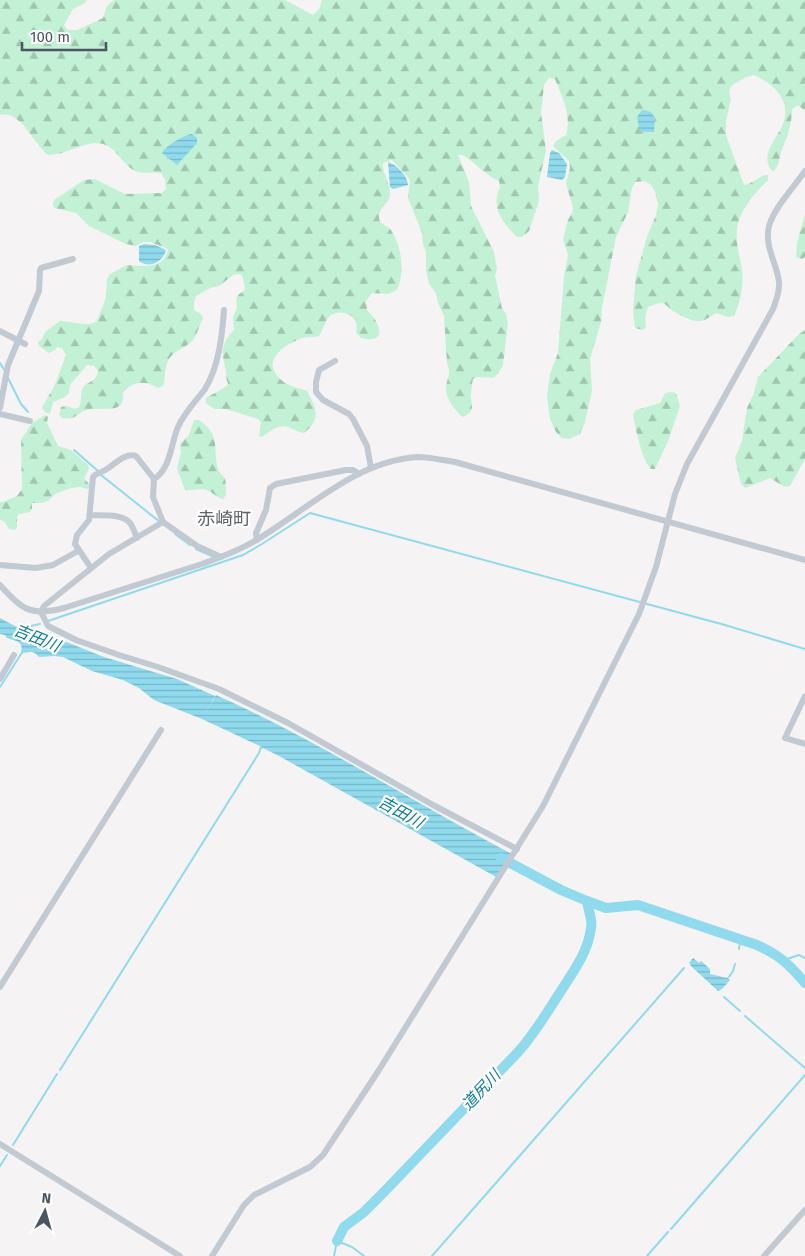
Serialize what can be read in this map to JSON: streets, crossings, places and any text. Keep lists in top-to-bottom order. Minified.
{"districts":["赤崎町"],"water":["吉田川","道尻川"],"scale_bar":"100 m","north":"top"}
